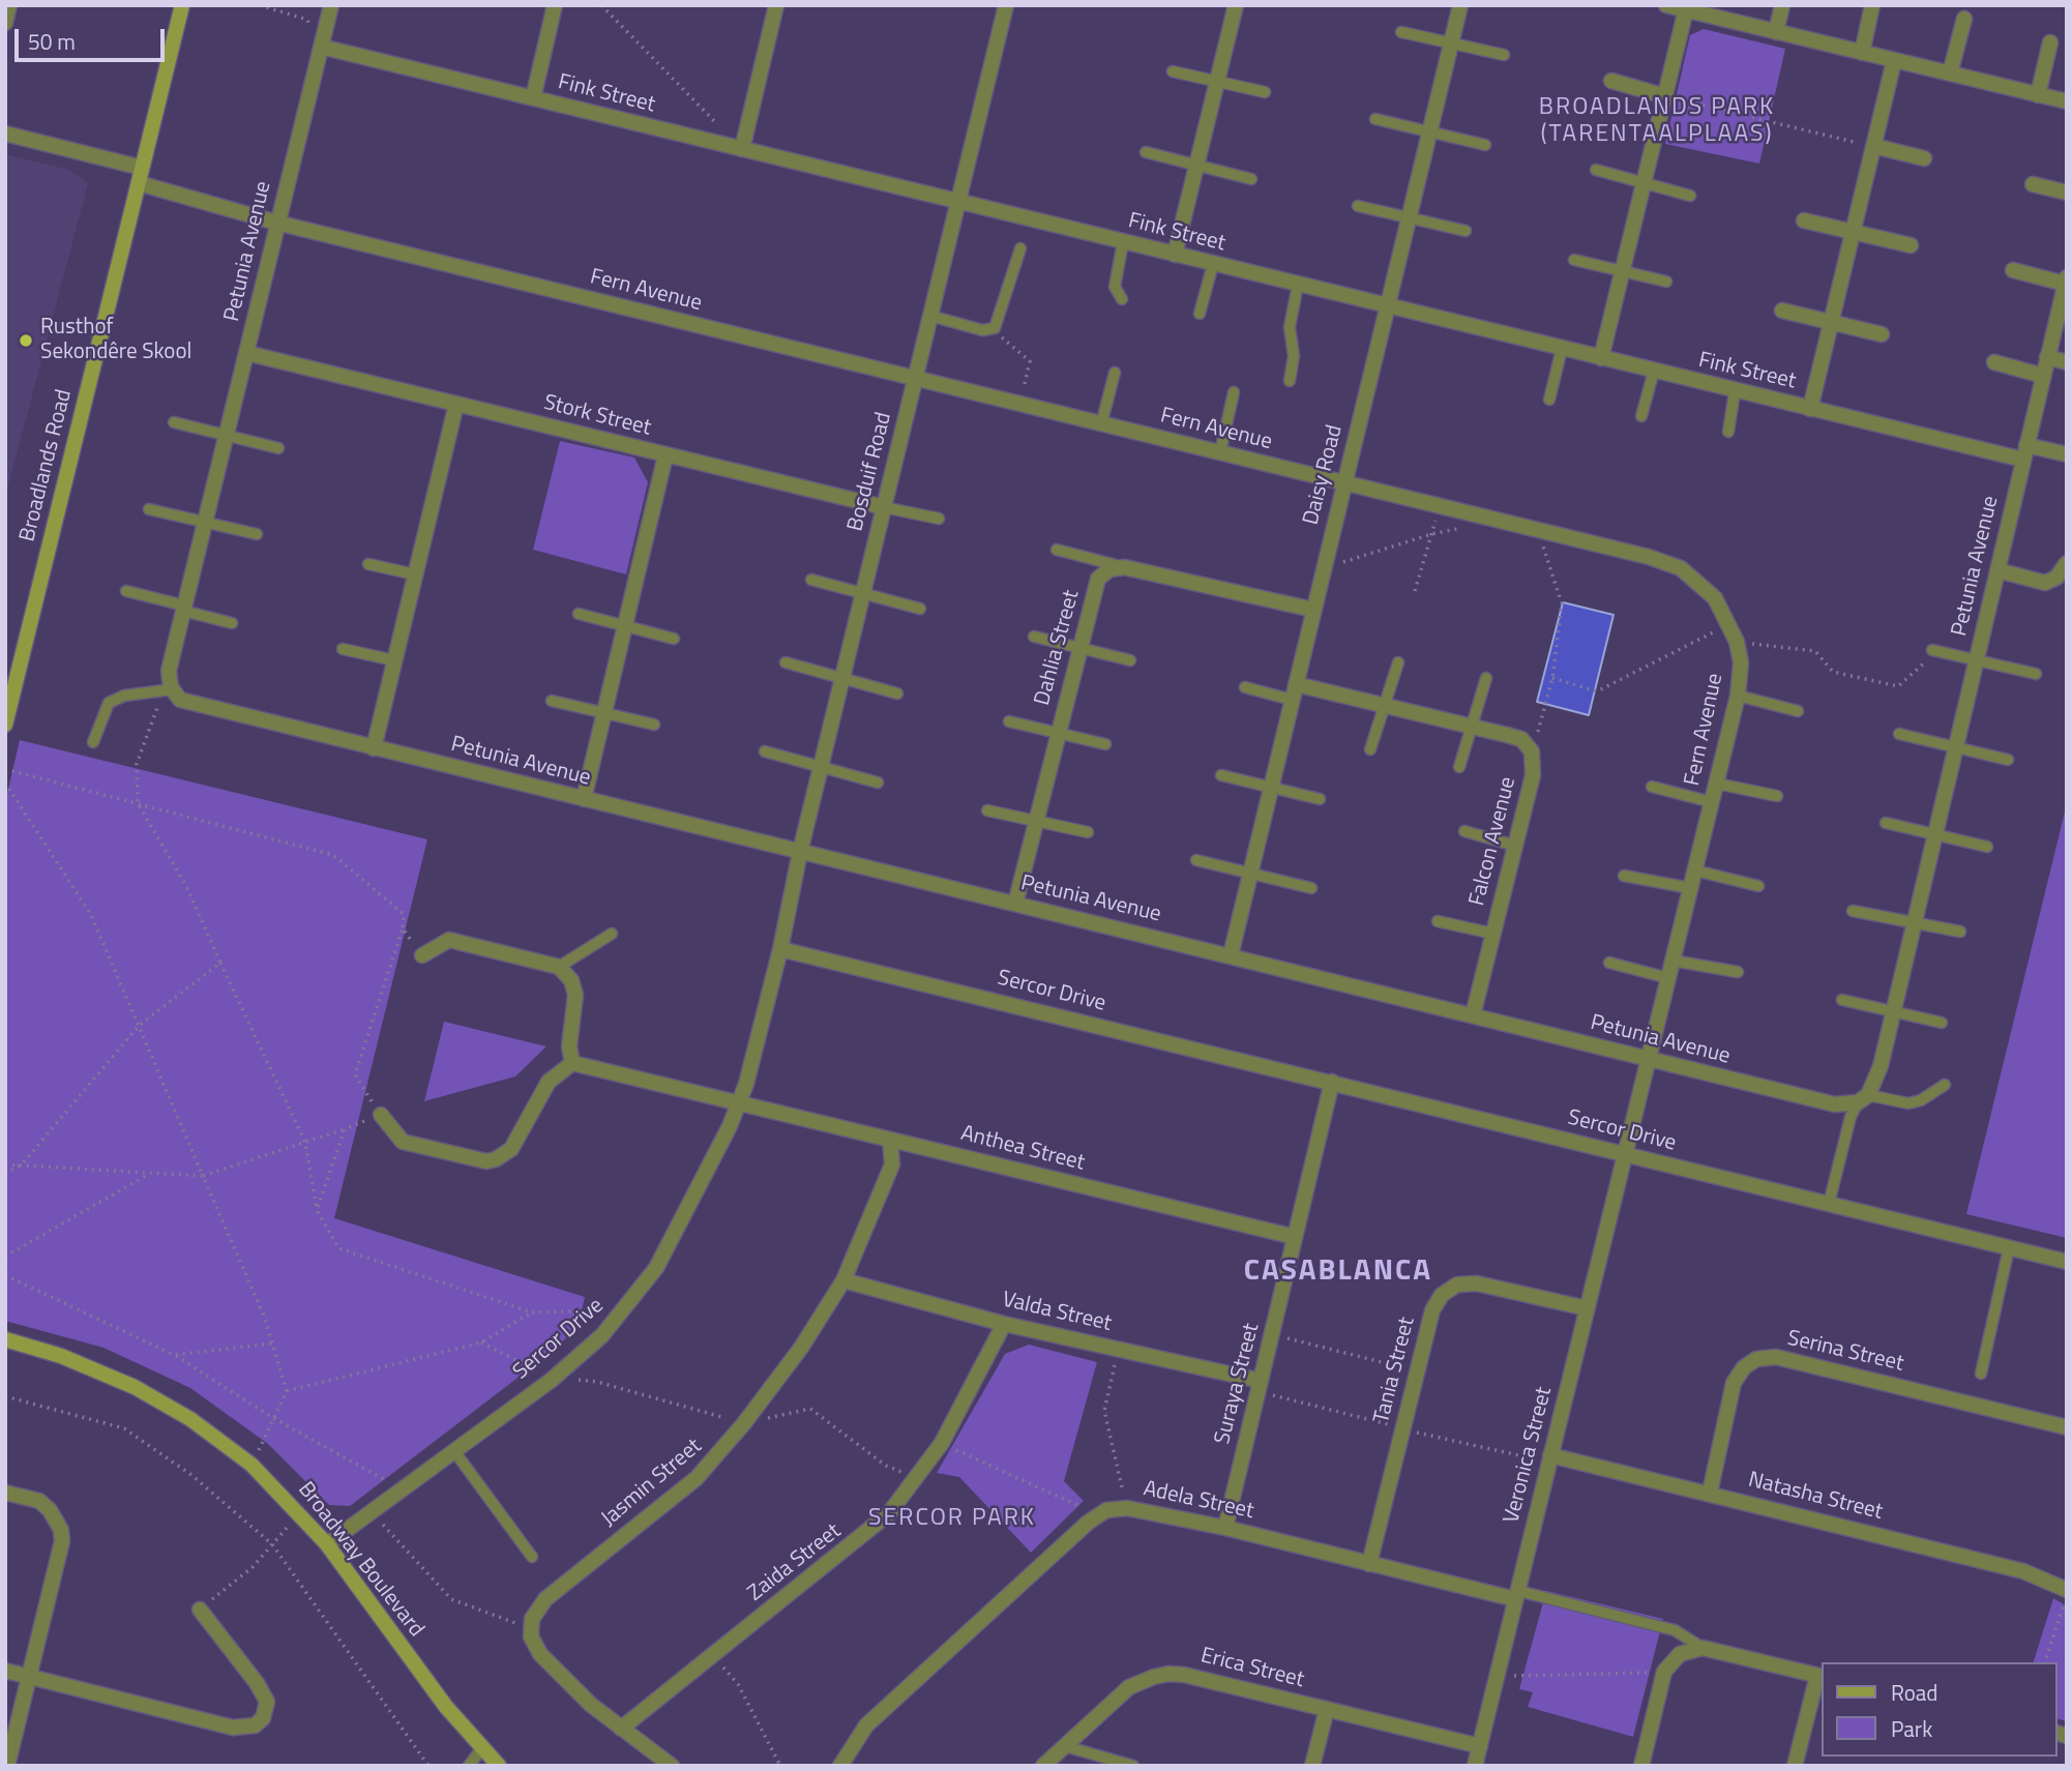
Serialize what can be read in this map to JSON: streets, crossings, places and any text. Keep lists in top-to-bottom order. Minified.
{"streets":{"main road":["Broadlands Road","Broadway Boulevard"],"street":["Fink Street","Petunia Avenue","Fern Avenue","Stork Street","Bosduif Road","Daisy Road","Dahlia Street","Falcon Avenue","Sercor Drive","Anthea Street","Valda Street","Serina Street","Tania Street","Suraya Street","Veronica Street","Jasmin Street","Natasha Street","Adela Street","Zaida Street","Erica Street"]},"crossings":[["Fink Street","Petunia Avenue"],["Fink Street","Bosduif Road"],["Fink Street","Daisy Road"],["Petunia Avenue","Fern Avenue"],["Petunia Avenue","Stork Street"],["Petunia Avenue","Bosduif Road"],["Petunia Avenue","Daisy Road"],["Petunia Avenue","Dahlia Street"],["Petunia Avenue","Falcon Avenue"],["Fern Avenue","Broadlands Road"],["Fern Avenue","Bosduif Road"],["Fern Avenue","Daisy Road"],["Fern Avenue","Sercor Drive"],["Fern Avenue","Veronica Street"],["Stork Street","Bosduif Road"],["Bosduif Road","Sercor Drive"],["Daisy Road","Falcon Avenue"],["Sercor Drive","Anthea Street"],["Sercor Drive","Suraya Street"],["Sercor Drive","Veronica Street"],["Sercor Drive","Broadway Boulevard"],["Anthea Street","Suraya Street"],["Anthea Street","Jasmin Street"],["Valda Street","Suraya Street"],["Valda Street","Jasmin Street"],["Valda Street","Zaida Street"],["Serina Street","Natasha Street"],["Tania Street","Veronica Street"],["Tania Street","Adela Street"],["Suraya Street","Adela Street"],["Veronica Street","Natasha Street"],["Veronica Street","Adela Street"],["Veronica Street","Erica Street"]],"districts":["BROADLANDS PARK (TARENTAALPLAAS)","CASABLANCA","SERCOR PARK"],"places":["Rusthof Sekondêre Skool"],"legend":["Road","Park"],"scale_bar":"50 m"}
